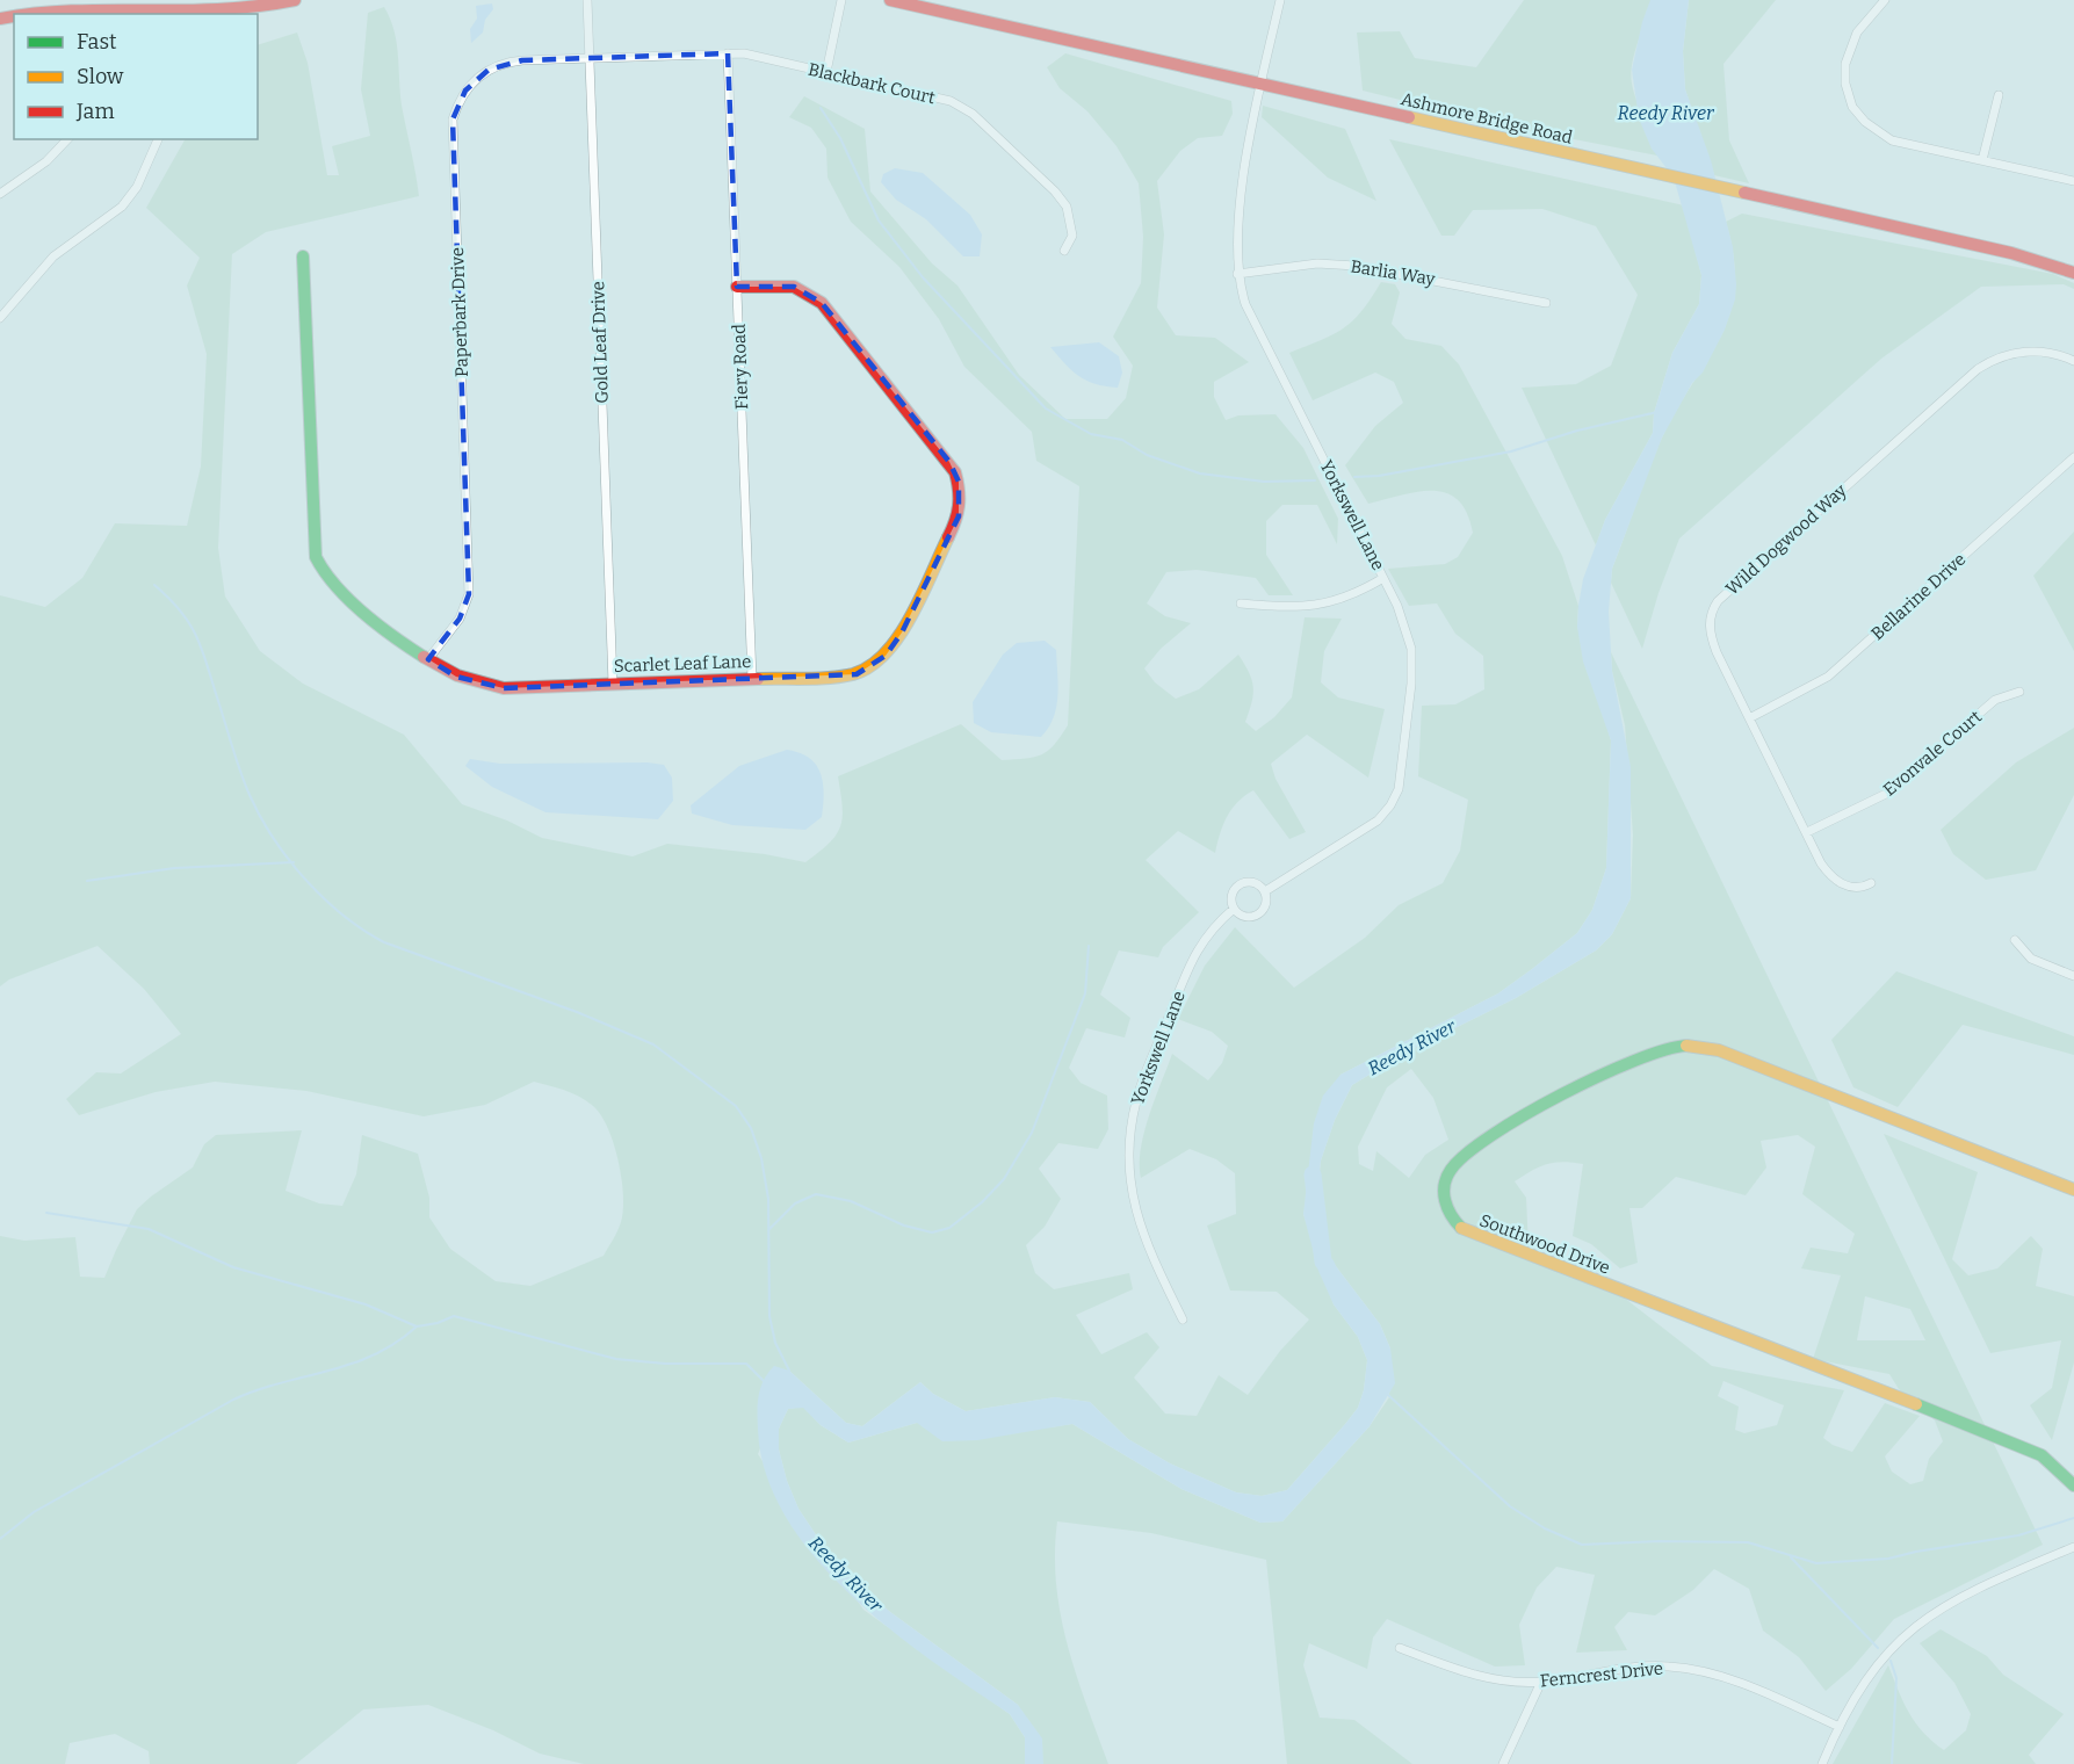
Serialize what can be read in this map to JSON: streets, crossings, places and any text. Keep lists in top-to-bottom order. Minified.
{"streets":{"street":["Blackbark Court","Ashmore Bridge Road","Barlia Way","Paperbark Drive","Gold Leaf Drive","Fiery Road","Yorkswell Lane","Wild Dogwood Way","Bellarine Drive","Scarlet Leaf Lane","Evonvale Court","Southwood Drive","Ferncrest Drive"]},"crossings":[["Blackbark Court","Paperbark Drive"],["Blackbark Court","Gold Leaf Drive"],["Blackbark Court","Fiery Road"],["Ashmore Bridge Road","Yorkswell Lane"],["Barlia Way","Yorkswell Lane"],["Paperbark Drive","Gold Leaf Drive"],["Paperbark Drive","Scarlet Leaf Lane"],["Gold Leaf Drive","Scarlet Leaf Lane"],["Fiery Road","Scarlet Leaf Lane"],["Wild Dogwood Way","Bellarine Drive"],["Wild Dogwood Way","Evonvale Court"]],"water":["Reedy River"],"legend":["Fast","Slow","Jam"]}
